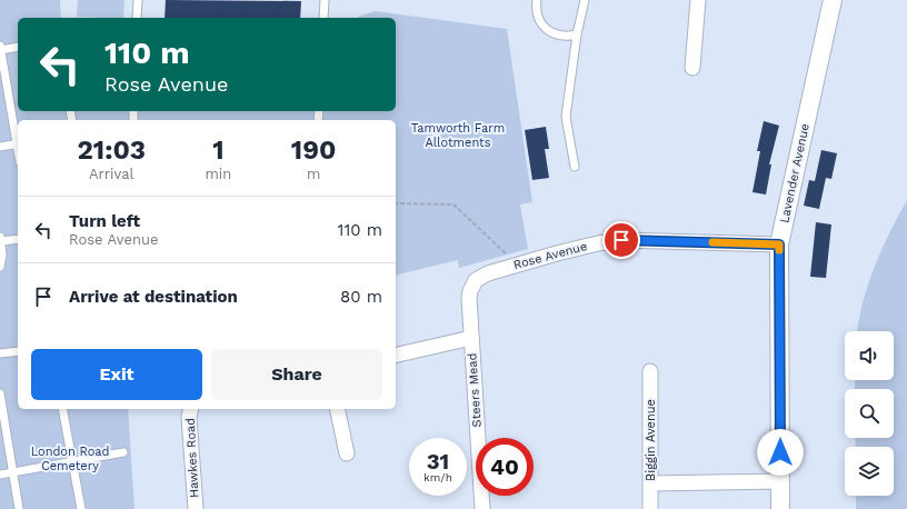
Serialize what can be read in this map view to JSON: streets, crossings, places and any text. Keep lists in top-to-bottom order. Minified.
{"streets":{"street":["Lavender Avenue","Rose Avenue","Steers Mead","Biggin Avenue","Hawkes Road"]},"crossings":[["Lavender Avenue","Rose Avenue"],["Rose Avenue","Steers Mead"]],"parks":["Tamworth Farm Allotments","London Road Cemetery"],"page":{"turn":["110 m","Rose Avenue"],"eta":["21:03","Arrival","1","min","190","m"],"list":[{"name":"Turn left","note":"Rose Avenue","value":"110 m"},{"name":"Arrive at destination","value":"80 m"}],"buttons":["Exit","Share"],"speed":"31 km/h","limit":"40"}}
